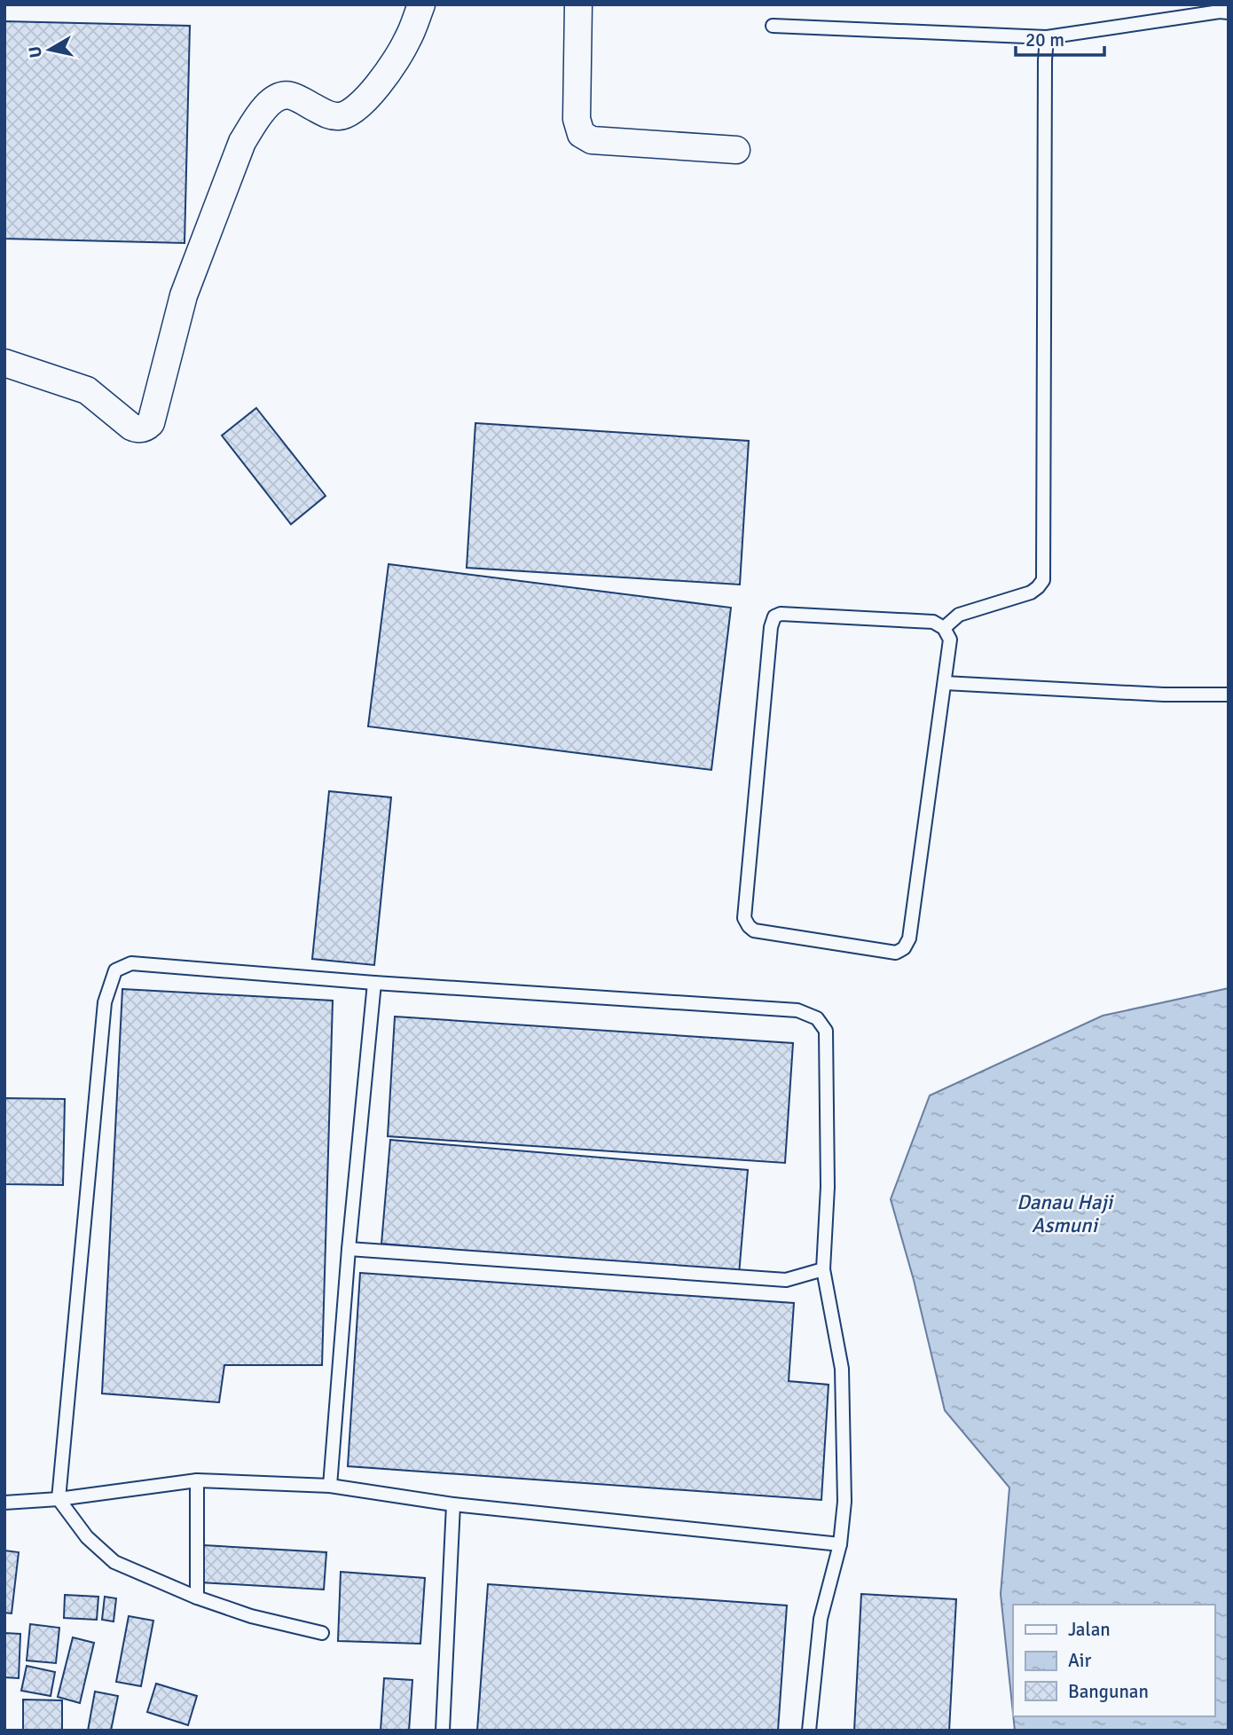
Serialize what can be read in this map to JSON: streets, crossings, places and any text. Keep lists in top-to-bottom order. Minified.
{"water":["Danau Haji Asmuni"],"legend":["Jalan","Air","Bangunan"],"scale_bar":"20 m","north":"left"}
